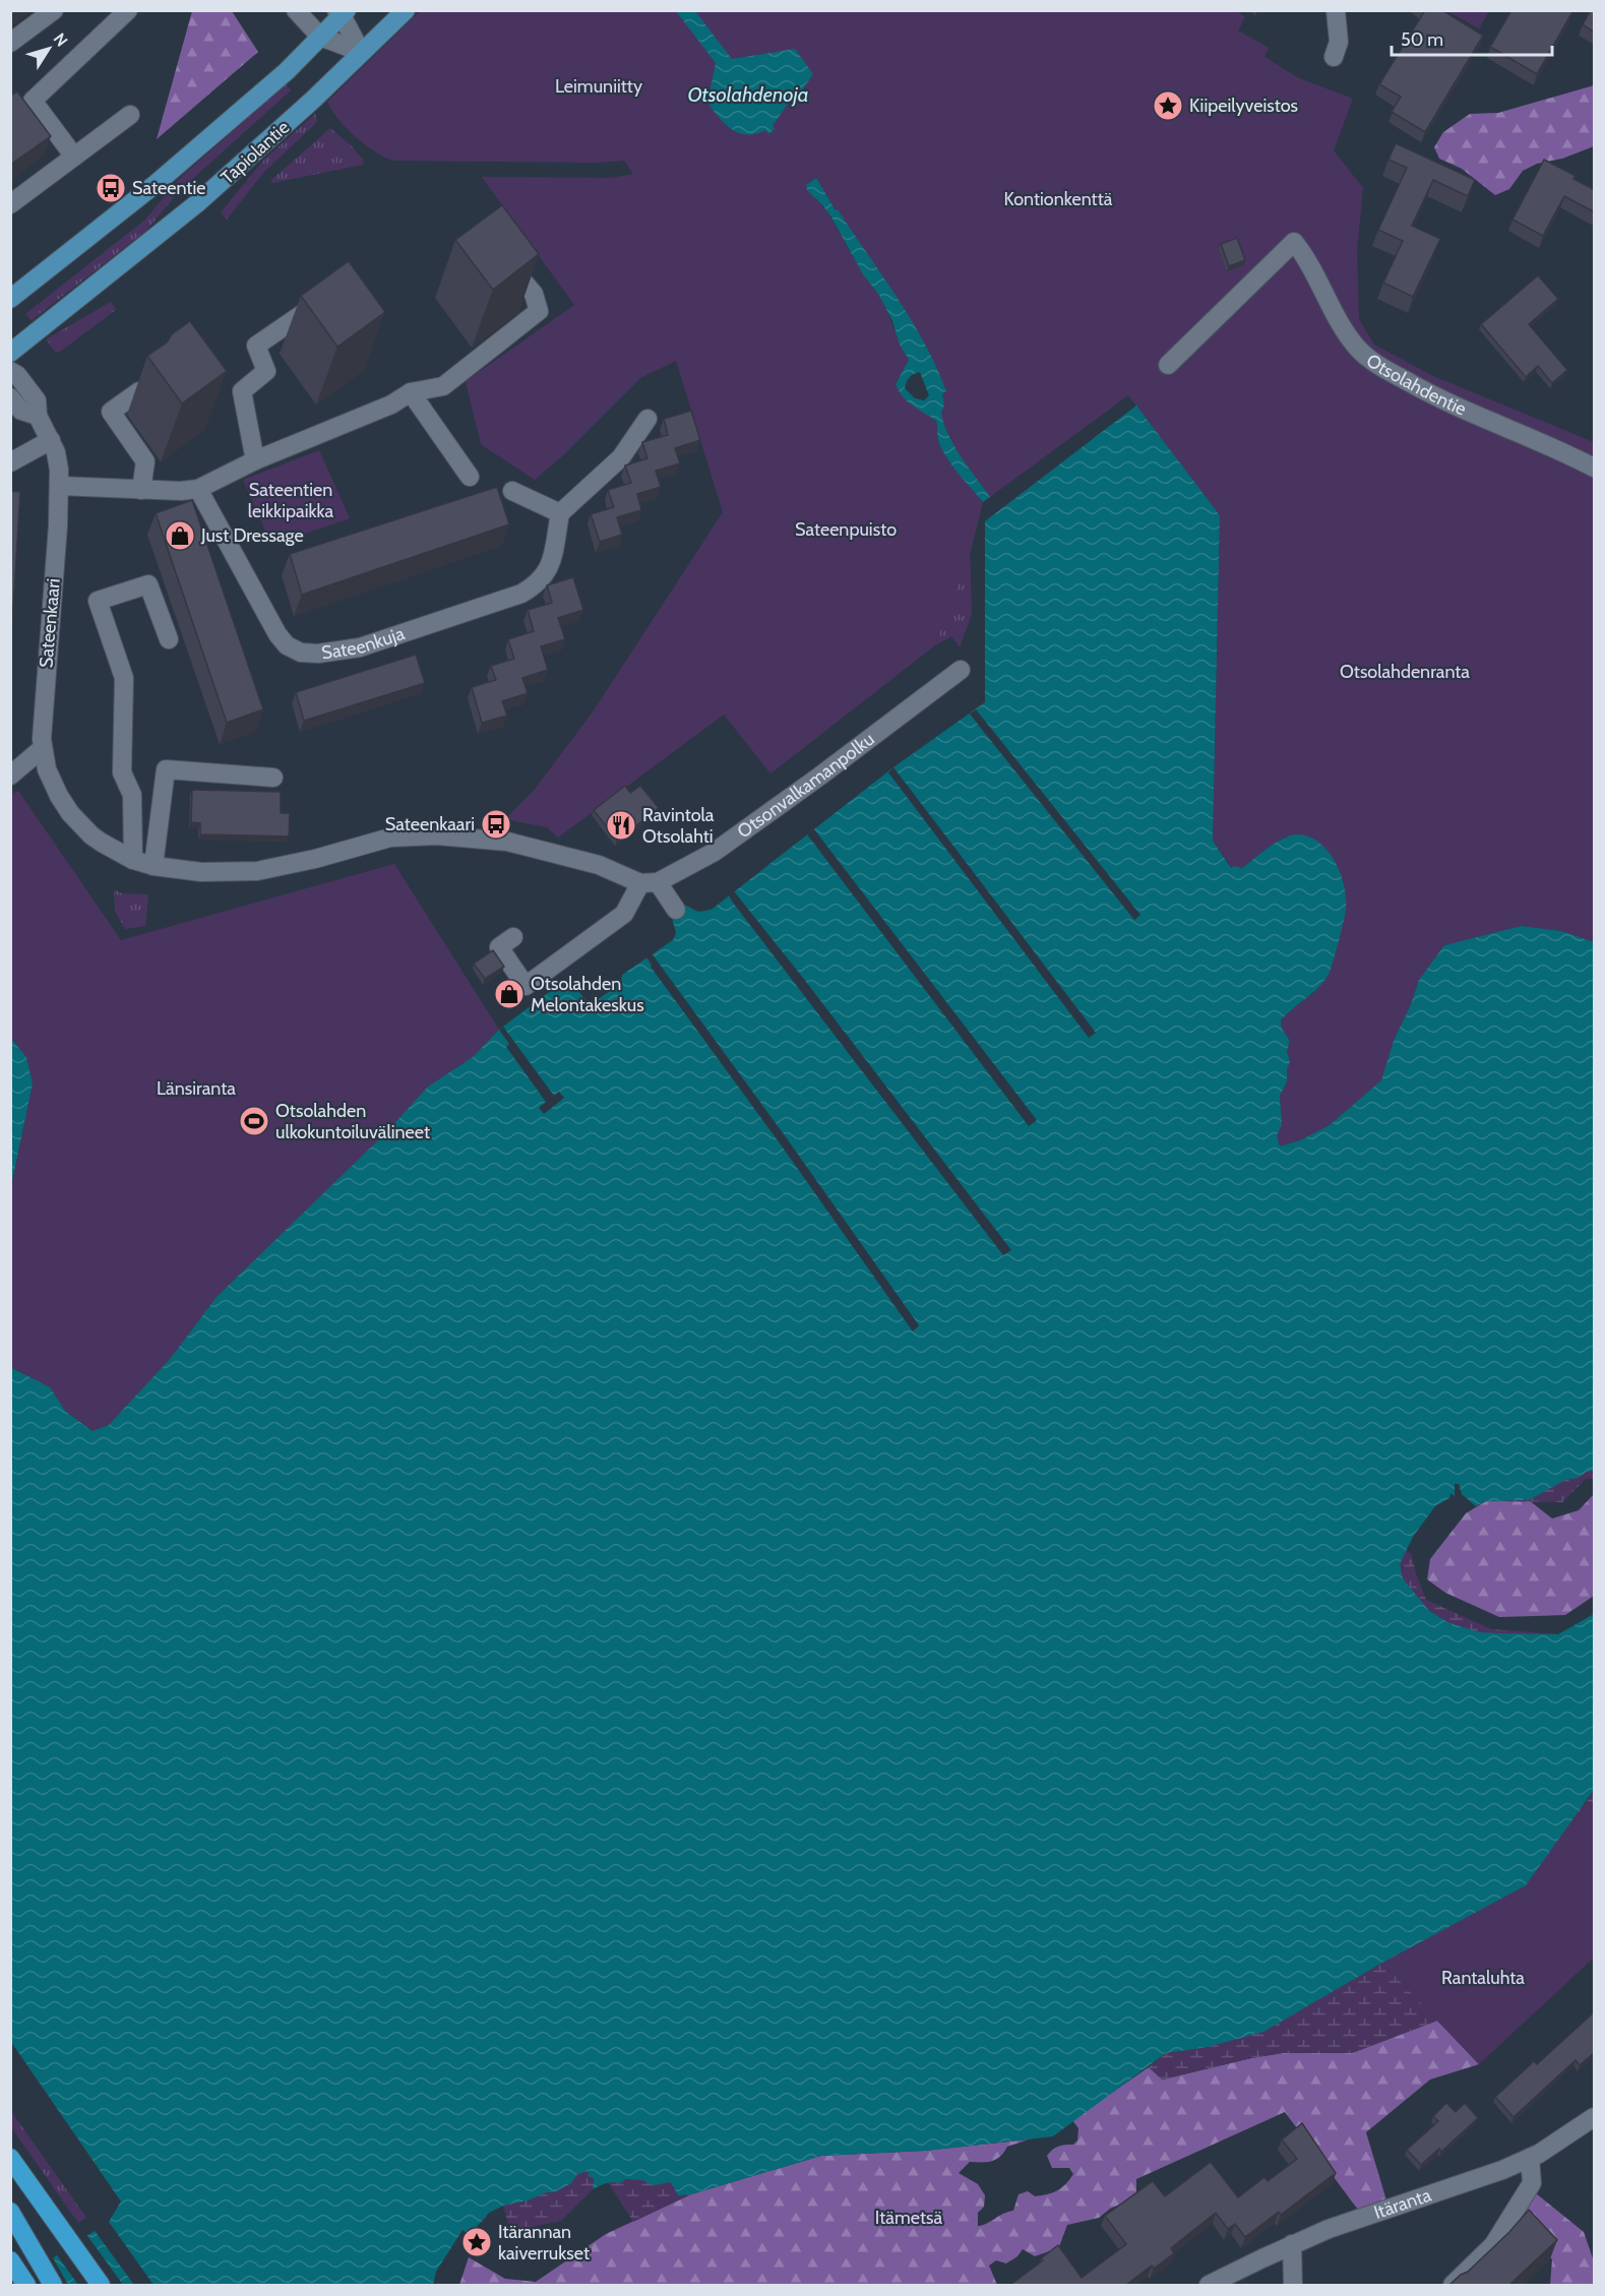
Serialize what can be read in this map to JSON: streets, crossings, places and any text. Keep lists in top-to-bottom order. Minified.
{"streets":{"main road":["Tapiolantie"],"street":["Otsolahdentie","Sateenkaari","Sateenkuja","Otsonvalkamanpolku","Itäranta"]},"crossings":[["Sateenkaari","Otsonvalkamanpolku"]],"water":["Otsolahdenoja"],"parks":["Leimuniitty","Kontionkenttä","Sateentien leikkipaikka","Sateenpuisto","Otsolahdenranta","Länsiranta","Rantaluhta","Itämetsä"],"places":{"place":["Kiipeilyveistos","Itärannan kaiverrukset"],"bus stop":["Sateentie","Sateenkaari"],"shop":["Just Dressage","Otsolahden Melontakeskus"],"restaurant":["Ravintola Otsolahti"],"sports":["Otsolahden ulkokuntoiluvälineet"]},"scale_bar":"50 m","north":"top right"}
